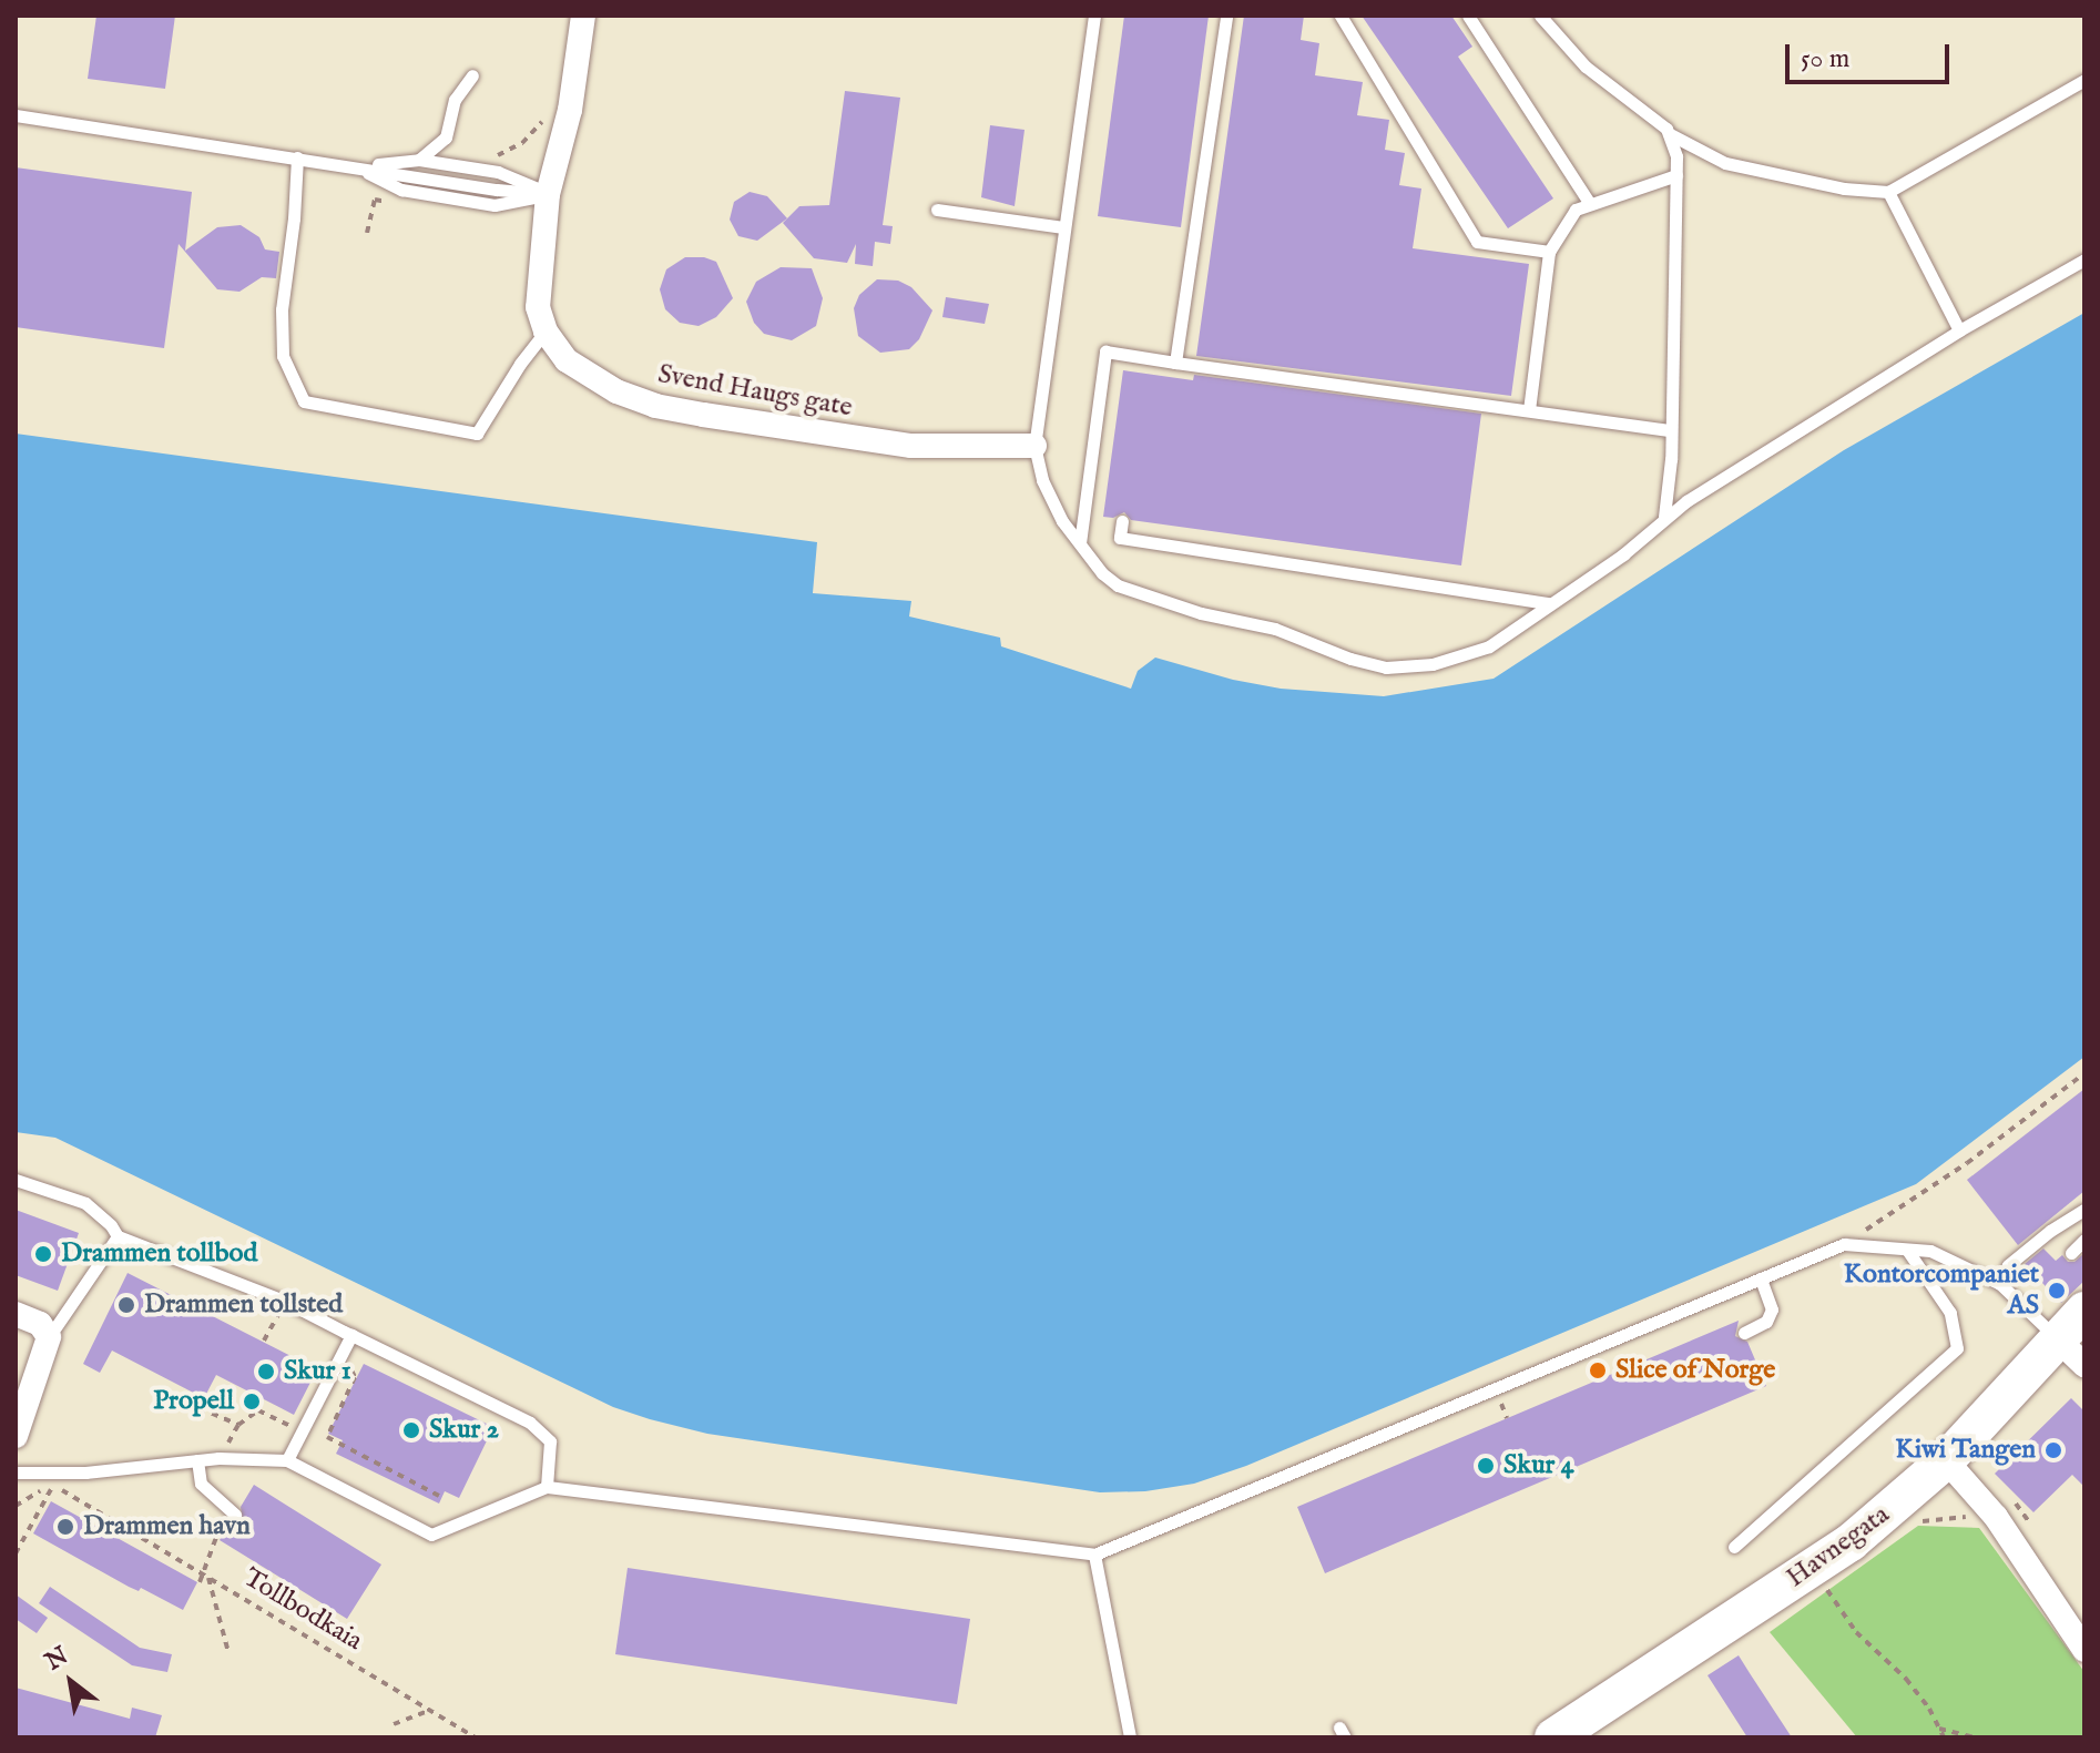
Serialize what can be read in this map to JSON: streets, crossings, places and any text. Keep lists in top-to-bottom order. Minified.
{"streets":{"main road":["Havnegata"],"street":["Svend Haugs gate"],"path":["Tollbodkaia"]},"places":["Drammen tollbod","Kontorcompaniet AS","Drammen tollsted","Slice of Norge","Skur 1","Propell","Skur 2","Kiwi Tangen","Skur 4","Drammen havn"],"scale_bar":"50 m","north":"top left"}
